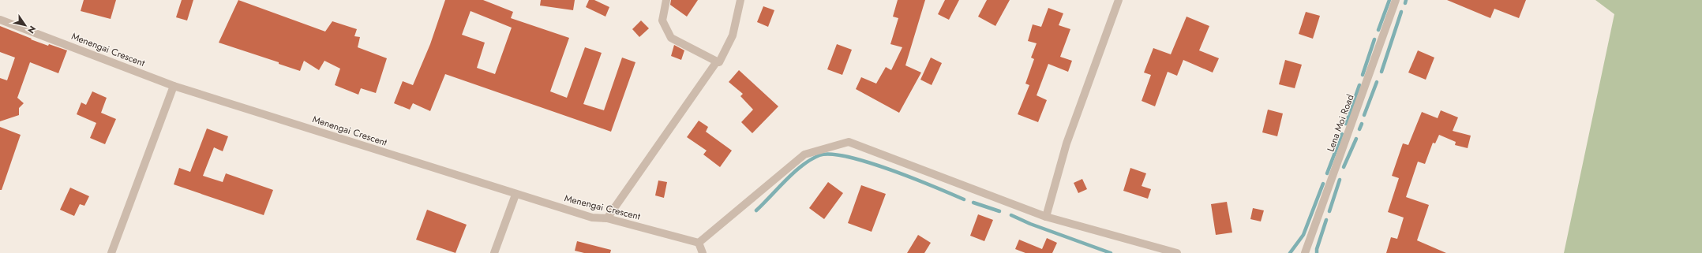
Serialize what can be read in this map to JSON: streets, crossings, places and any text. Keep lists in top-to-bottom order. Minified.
{"streets":{"street":["Menengai Crescent","Lena Moi Road"]},"north":"bottom right"}
